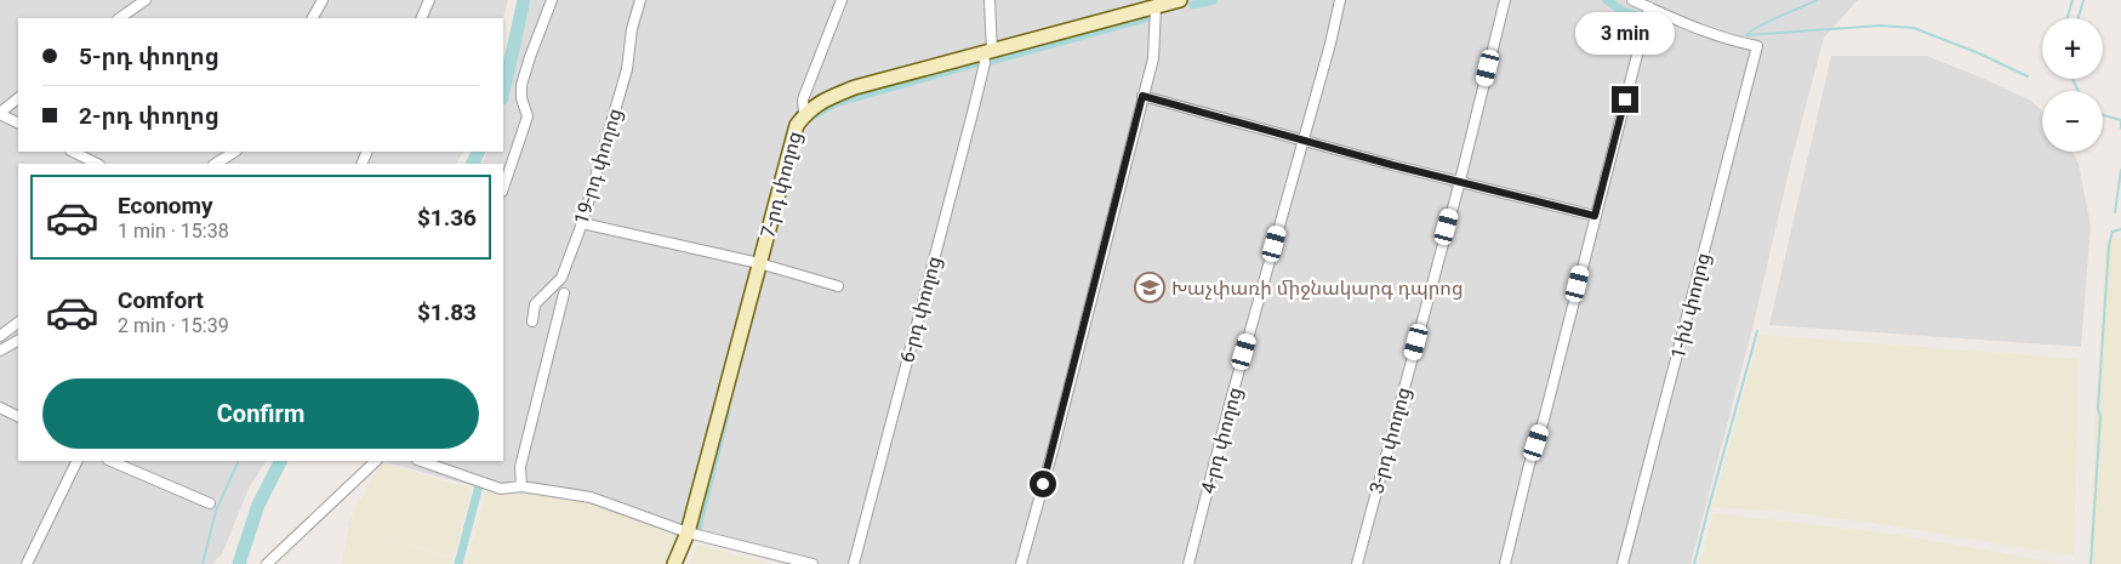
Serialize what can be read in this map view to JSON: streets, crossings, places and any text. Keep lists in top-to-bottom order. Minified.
{"streets":{"main road":["7-րդ փողոց"],"street":["19-րդ փողոց","1-ին փողոց","6-րդ փողոց","4-րդ փողոց","3-րդ փողոց"]},"crossings":[["7-րդ փողոց","6-րդ փողոց"]],"places":{"school or university":["Խաչփառի միջնակարգ դպրոց"]},"page":{"bubble":"3 min","map_buttons":["+","−"],"banner":["5-րդ փողոց","2-րդ փողոց"],"list":[{"name":"Economy","note":"1 min · 15:38","value":"$1.36"},{"name":"Comfort","note":"2 min · 15:39","value":"$1.83"}],"buttons":"Confirm"}}
